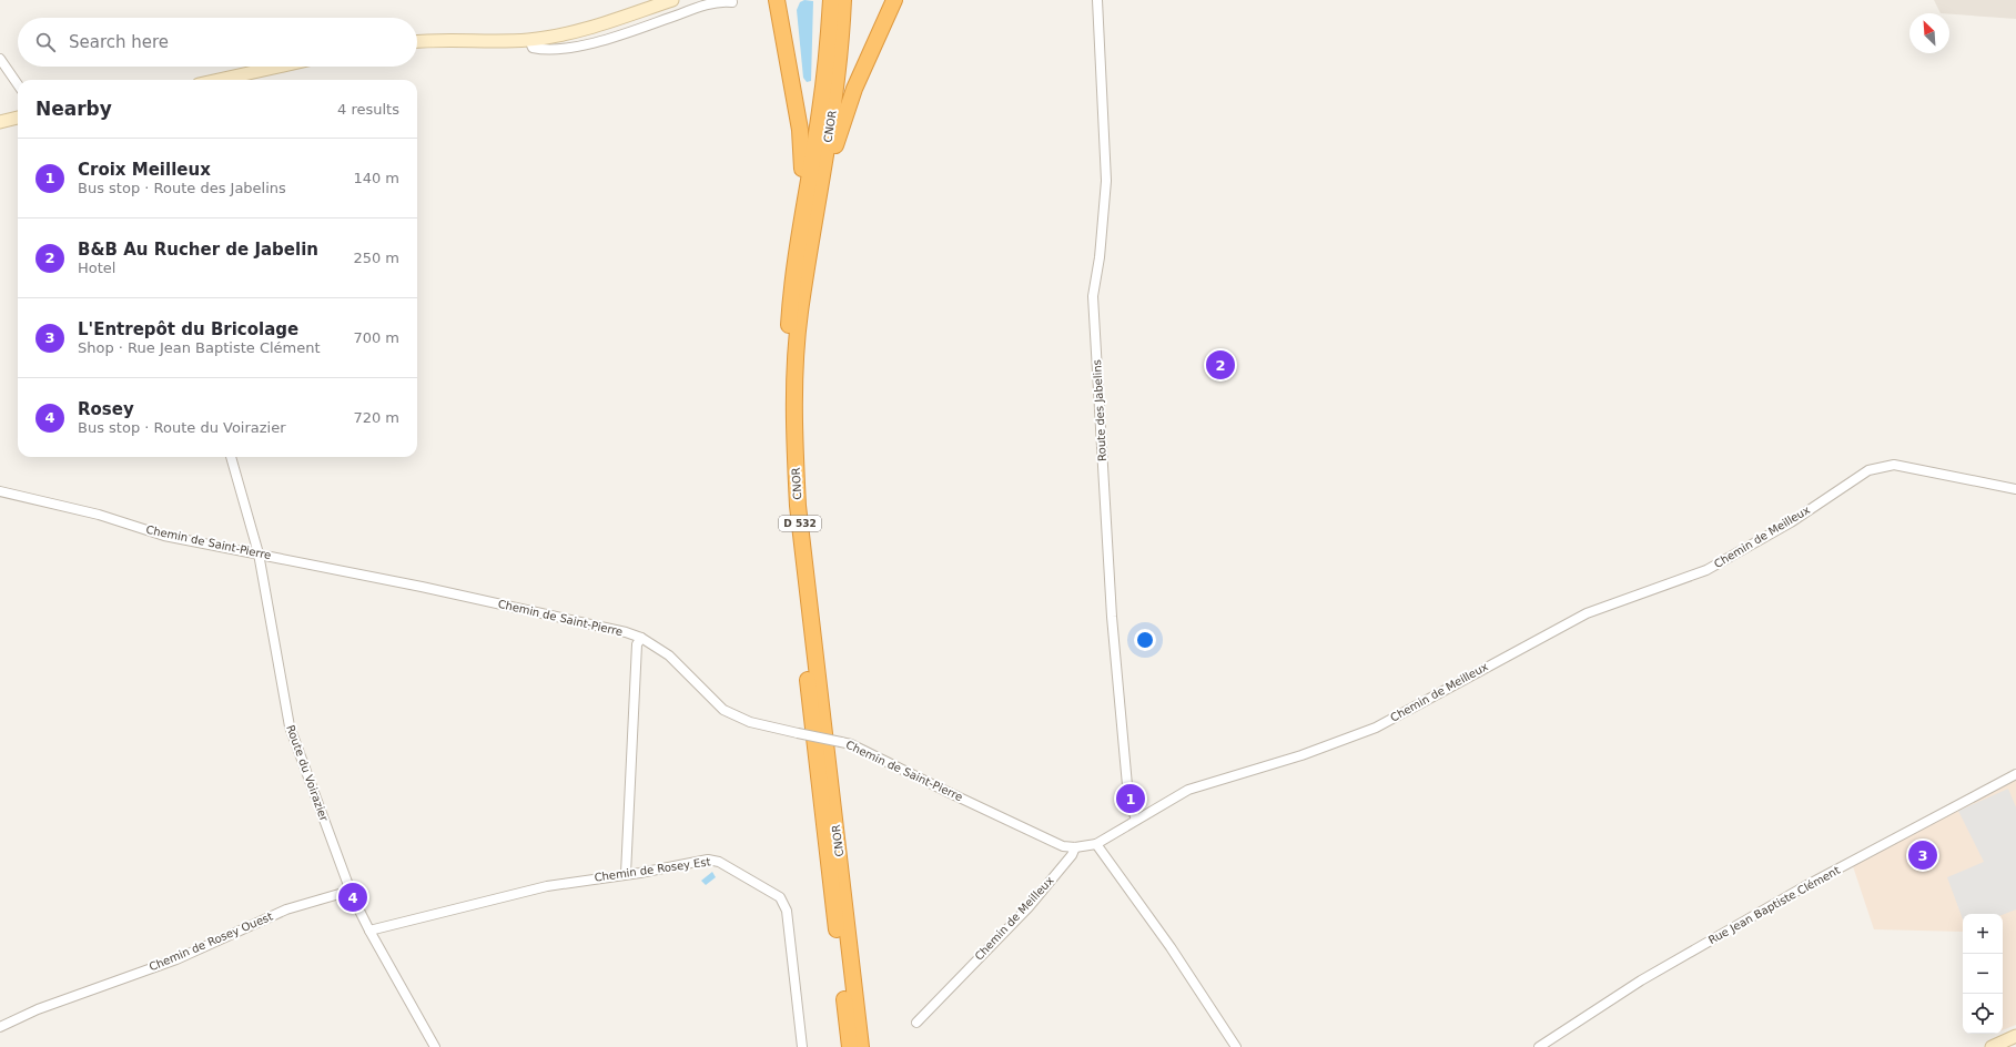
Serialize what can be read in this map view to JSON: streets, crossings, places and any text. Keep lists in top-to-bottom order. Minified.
{"streets":{"highway":["CNOR","D 532"],"street":["Route des Jabelins","Chemin de Meilleux","Chemin de Saint-Pierre","Route du Voirazier","Chemin de Rosey Est","Rue Jean Baptiste Clément","Chemin de Rosey Ouest"]},"crossings":[["Route des Jabelins","Chemin de Meilleux"],["Chemin de Meilleux","Chemin de Saint-Pierre"],["Chemin de Saint-Pierre","Route du Voirazier"],["Route du Voirazier","Chemin de Rosey Est"],["Route du Voirazier","Chemin de Rosey Ouest"]],"north":"top left","page":{"search":"Search here","heading":["Nearby","4 results"],"list":[{"mark":"1","name":"Croix Meilleux","note":"Bus stop · Route des Jabelins","value":"140 m"},{"mark":"2","name":"B&B Au Rucher de Jabelin","note":"Hotel","value":"250 m"},{"mark":"3","name":"L'Entrepôt du Bricolage","note":"Shop · Rue Jean Baptiste Clément","value":"700 m"},{"mark":"4","name":"Rosey","note":"Bus stop · Route du Voirazier","value":"720 m"}],"pins":["2","1","3","4"],"map_buttons":["+","−"]}}
